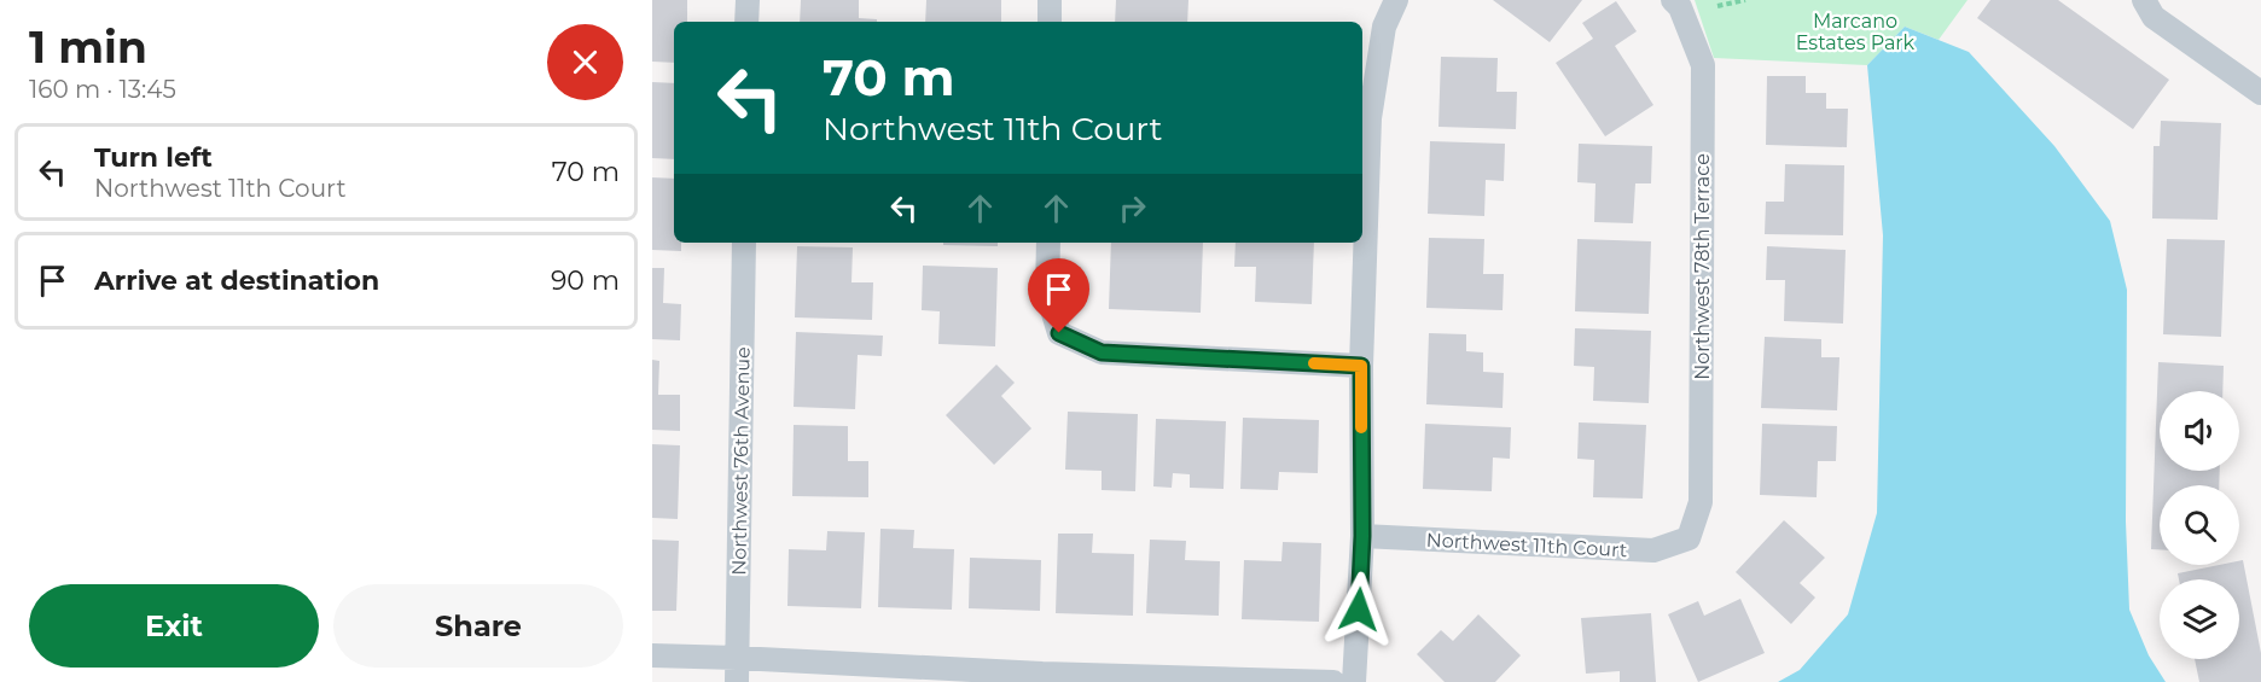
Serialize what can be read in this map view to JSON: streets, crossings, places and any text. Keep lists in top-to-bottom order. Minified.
{"streets":{"street":["Northwest 78th Terrace","Northwest 76th Avenue","Northwest 11th Court"]},"crossings":[["Northwest 78th Terrace","Northwest 11th Court"]],"parks":["Marcano Estates Park"],"page":{"heading":["1 min","160 m · 13:45"],"turn":["70 m","Northwest 11th Court"],"list":[{"name":"Turn left","note":"Northwest 11th Court","value":"70 m"},{"name":"Arrive at destination","value":"90 m"}],"buttons":["Exit","Share"]}}
